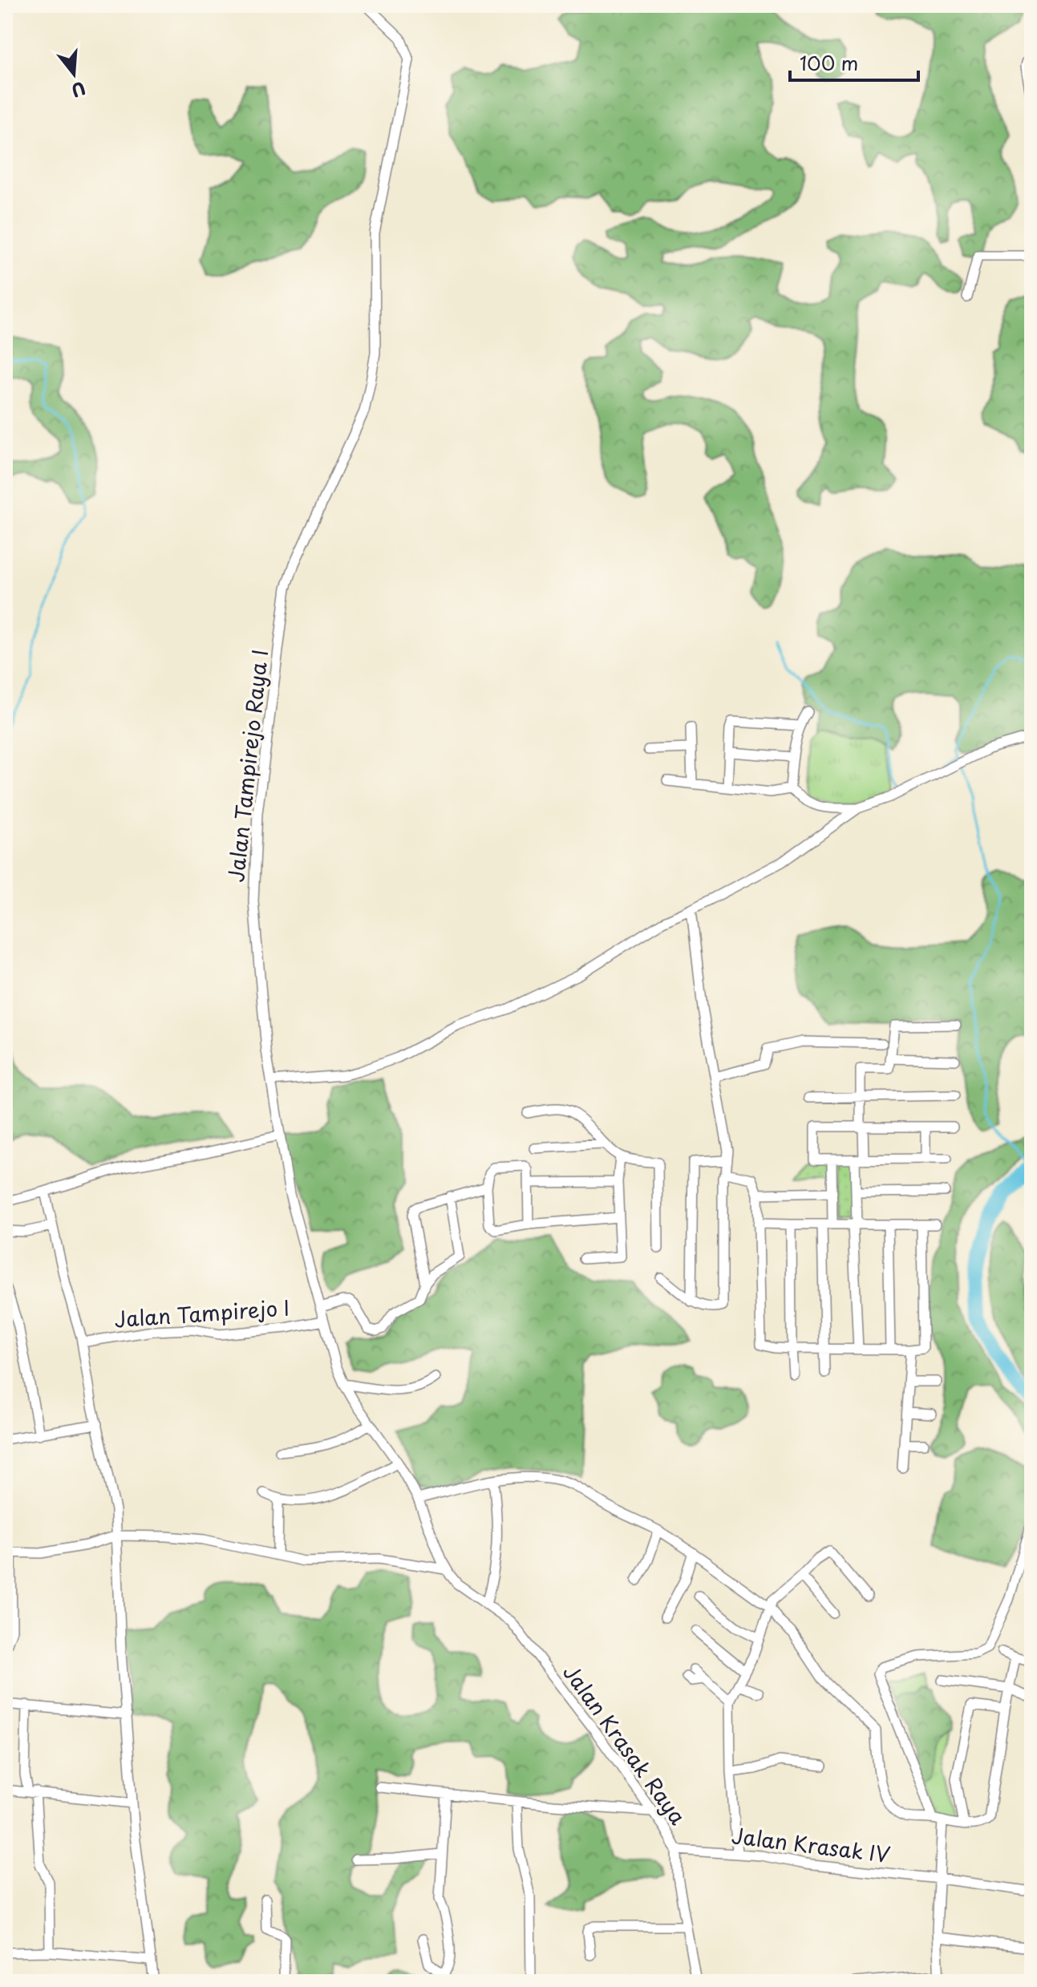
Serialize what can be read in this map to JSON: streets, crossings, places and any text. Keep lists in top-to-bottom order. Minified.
{"streets":{"street":["Jalan Tampirejo Raya I","Jalan Tampirejo I","Jalan Krasak Raya","Jalan Krasak IV"]},"crossings":[["Jalan Tampirejo Raya I","Jalan Tampirejo I"],["Jalan Tampirejo Raya I","Jalan Krasak Raya"],["Jalan Krasak Raya","Jalan Krasak IV"]],"scale_bar":"100 m","north":"bottom"}
